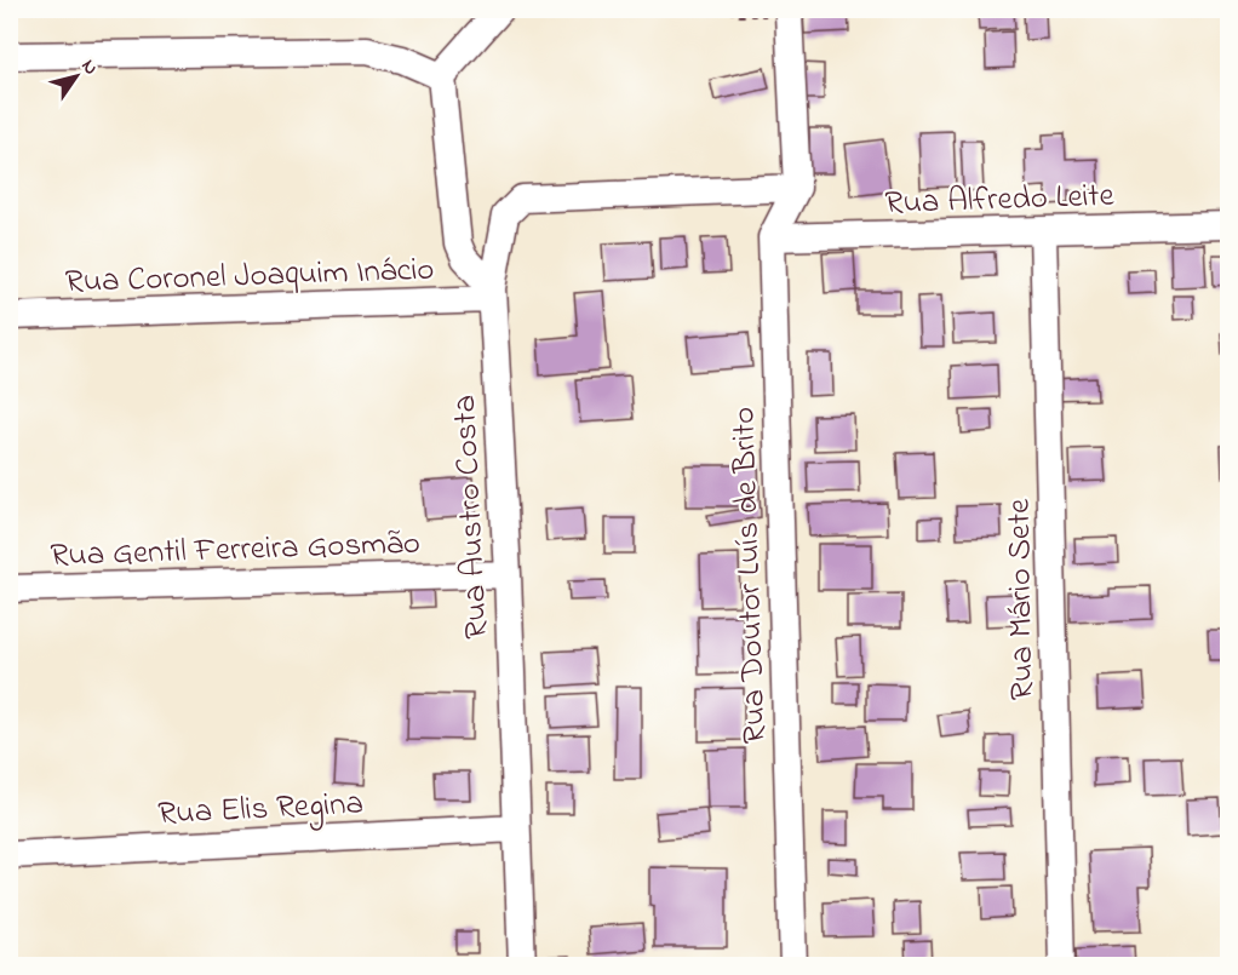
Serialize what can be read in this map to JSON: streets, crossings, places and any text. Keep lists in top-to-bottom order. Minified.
{"streets":{"street":["Rua Alfredo Leite","Rua Coronel Joaquim Inácio","Rua Austro Costa","Rua Gentil Ferreira Gosmão","Rua Doutor Luís de Brito","Rua Mário Sete","Rua Elis Regina"]},"crossings":[["Rua Alfredo Leite","Rua Doutor Luís de Brito"],["Rua Alfredo Leite","Rua Mário Sete"],["Rua Coronel Joaquim Inácio","Rua Austro Costa"],["Rua Austro Costa","Rua Gentil Ferreira Gosmão"],["Rua Austro Costa","Rua Doutor Luís de Brito"],["Rua Austro Costa","Rua Elis Regina"]],"north":"top right"}
